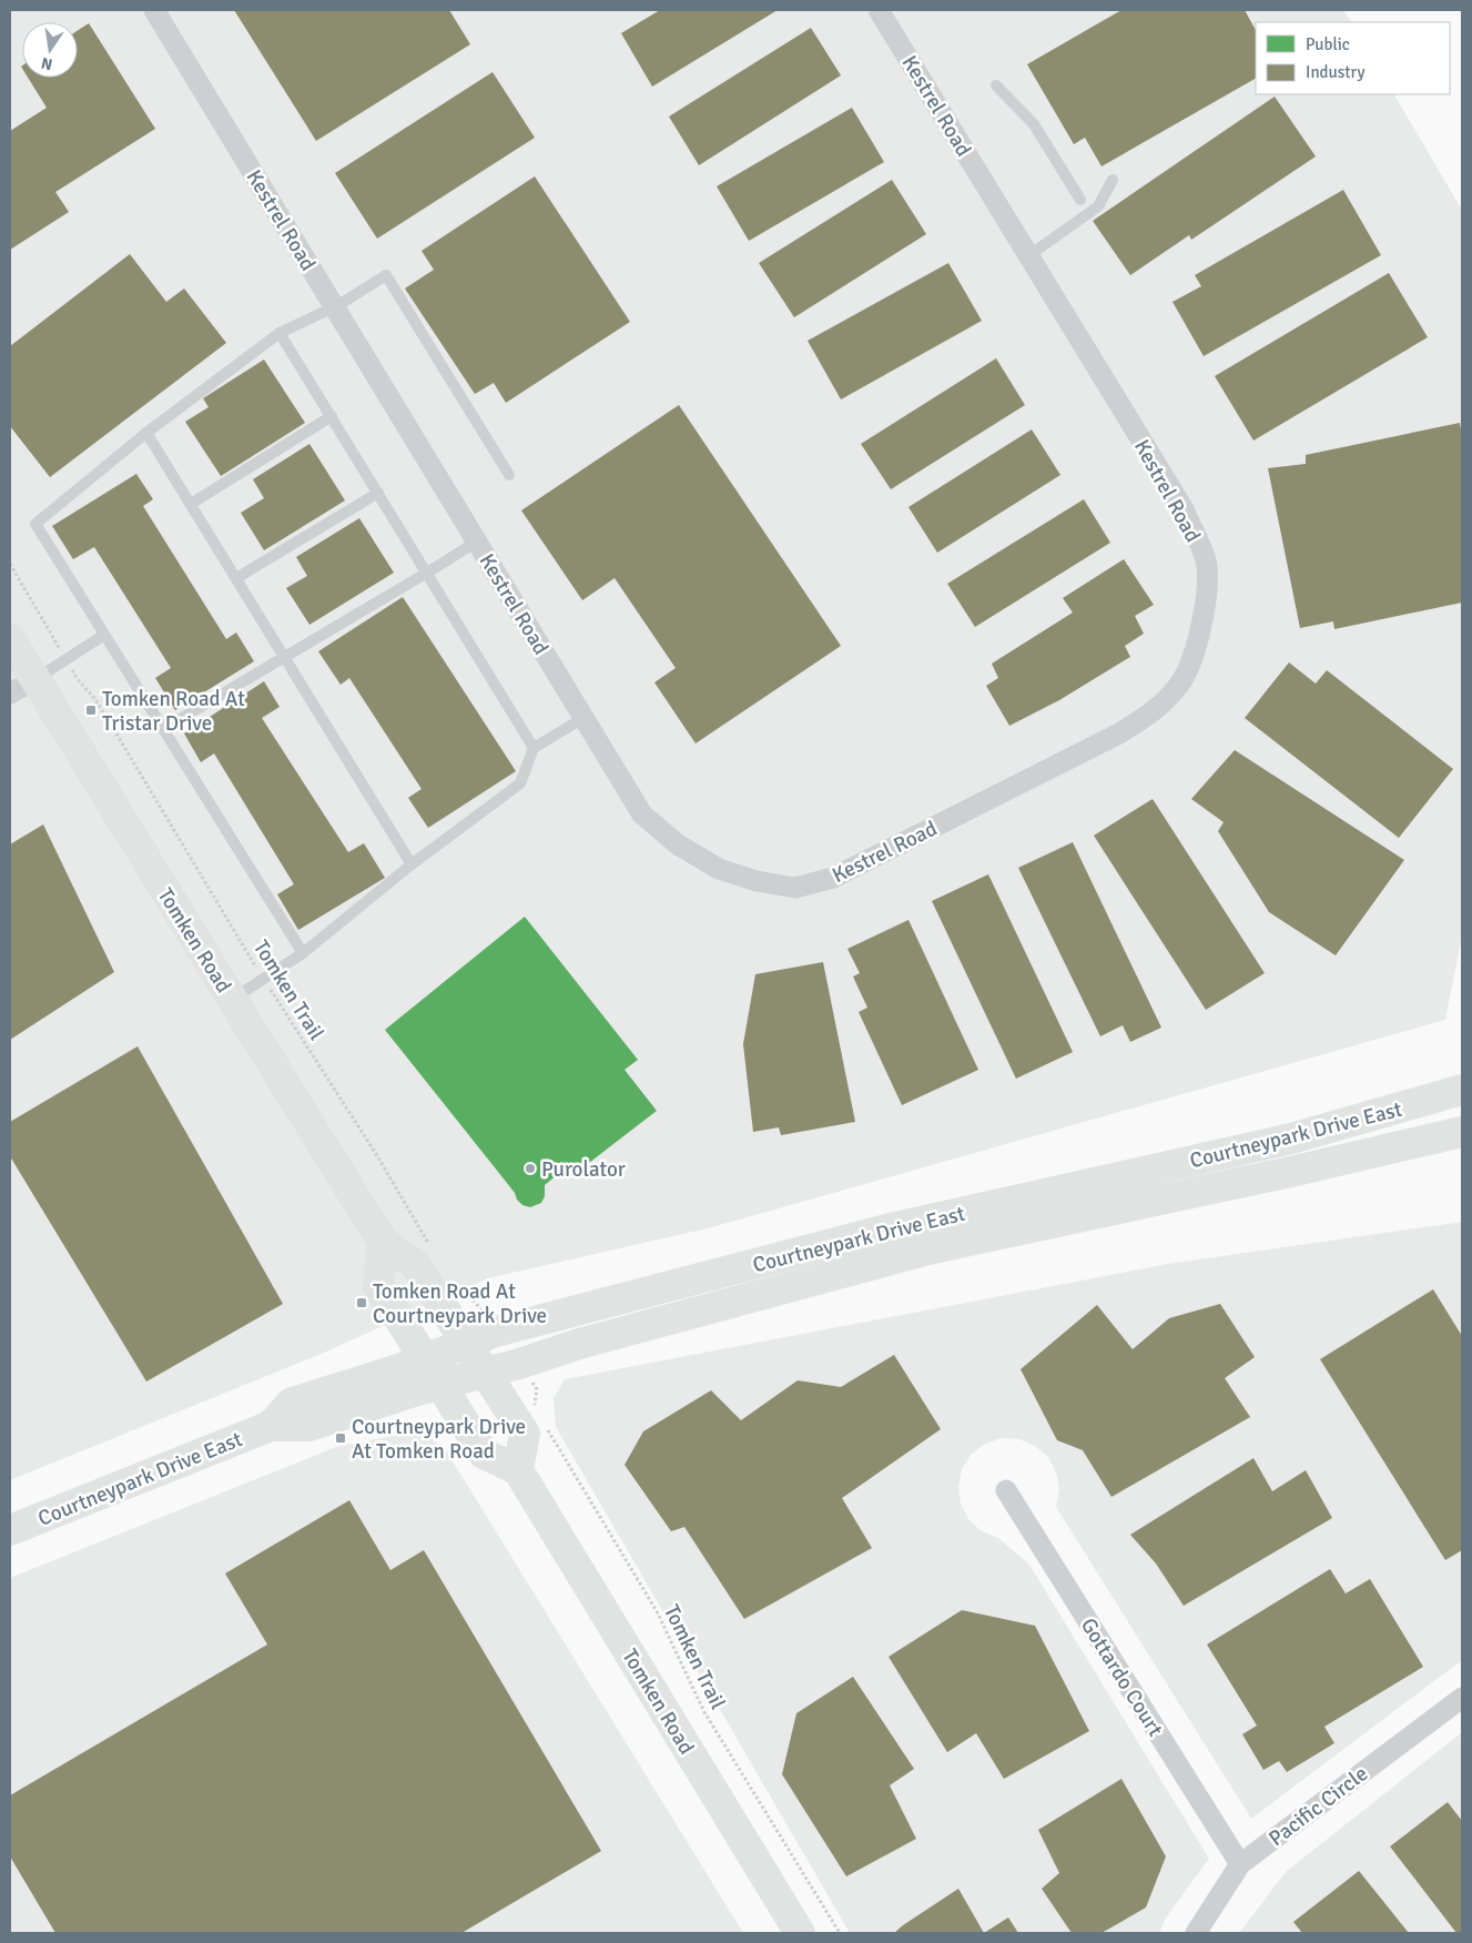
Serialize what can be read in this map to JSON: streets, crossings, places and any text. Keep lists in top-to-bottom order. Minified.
{"streets":{"main road":["Tomken Road","Courtneypark Drive East"],"street":["Kestrel Road","Gottardo Court","Pacific Circle"],"path":["Tomken Trail"]},"crossings":[["Tomken Road","Courtneypark Drive East"],["Gottardo Court","Pacific Circle"]],"places":{"transit":["Tomken Road At Tristar Drive","Tomken Road At Courtneypark Drive","Courtneypark Drive At Tomken Road"],"other":["Purolator"]},"legend":["Public","Industry"],"north":"bottom"}
